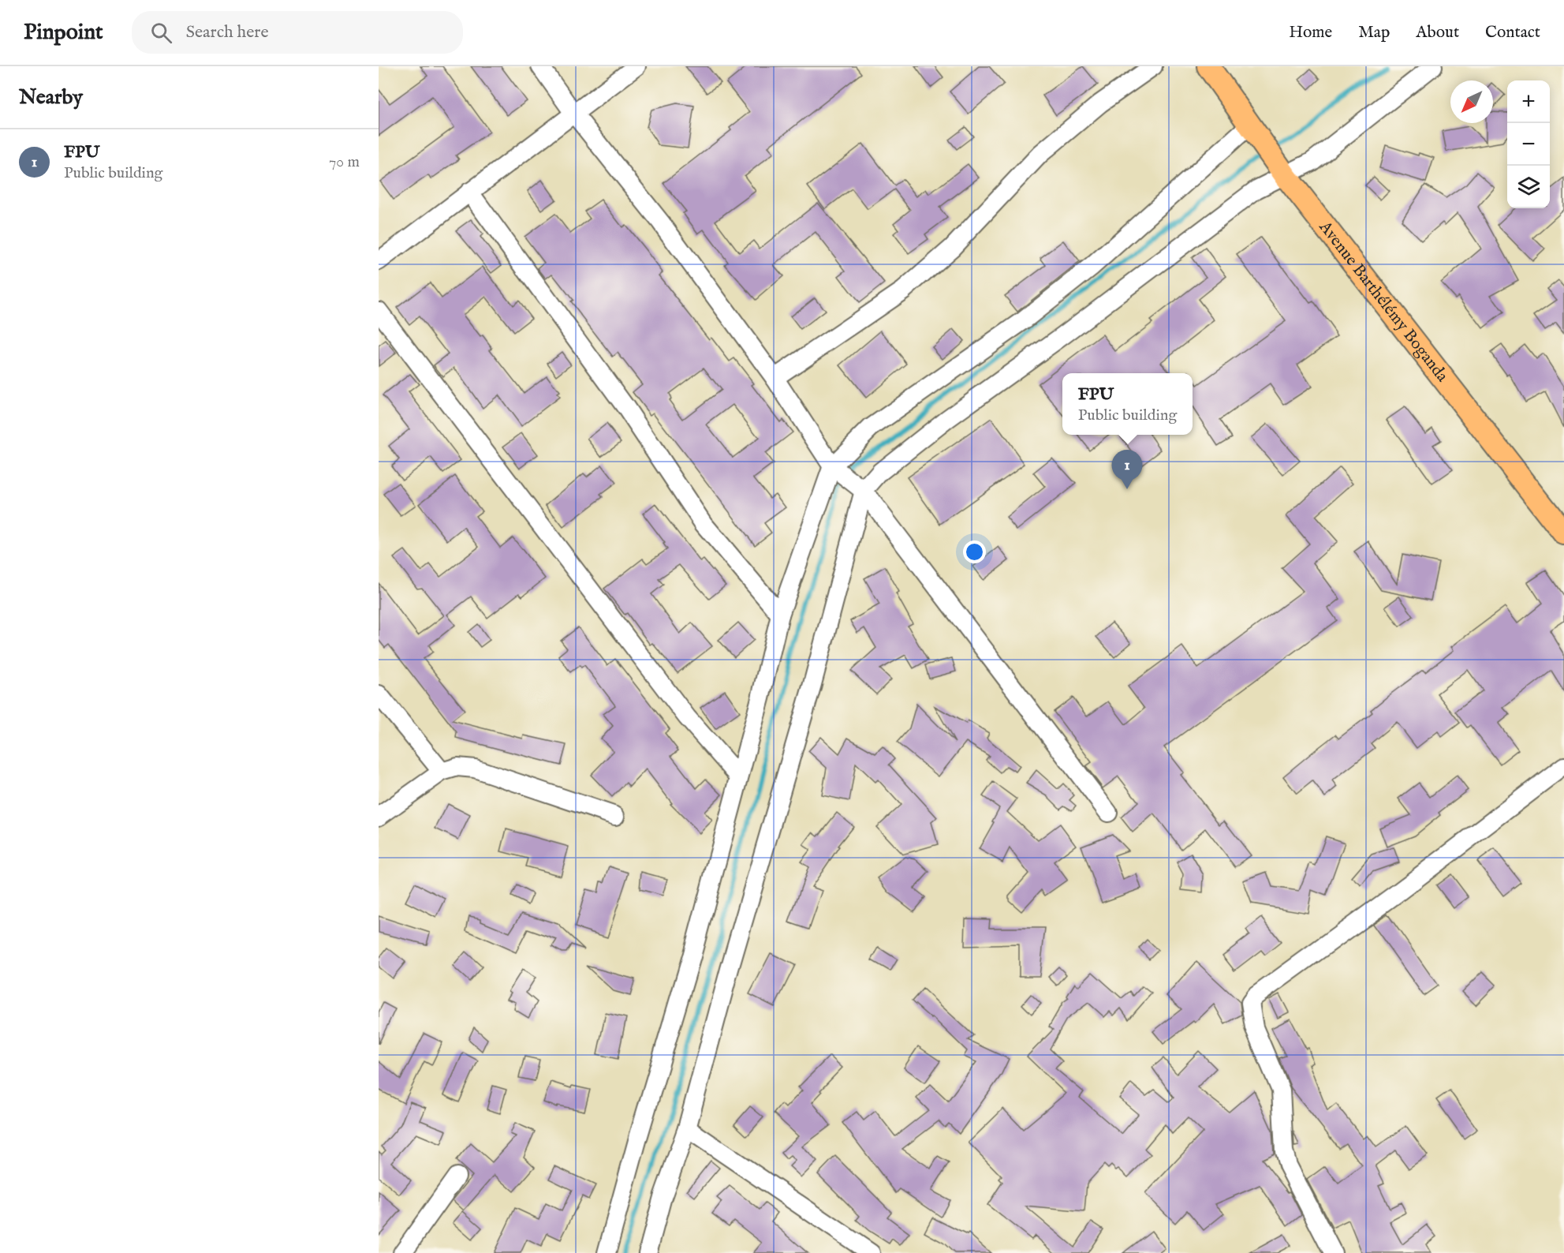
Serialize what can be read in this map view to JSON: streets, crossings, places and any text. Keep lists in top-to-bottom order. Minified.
{"streets":{"main road":["Avenue Barthélémy Boganda"]},"north":"bottom left","page":{"header":"Pinpoint","search":"Search here","nav":["Home","Map","About","Contact"],"heading":"Nearby","map_buttons":["+","−"],"list":[{"mark":"1","name":"FPU","note":"Public building","value":"70 m"}],"popup":["FPU","Public building"],"pins":"1"}}
